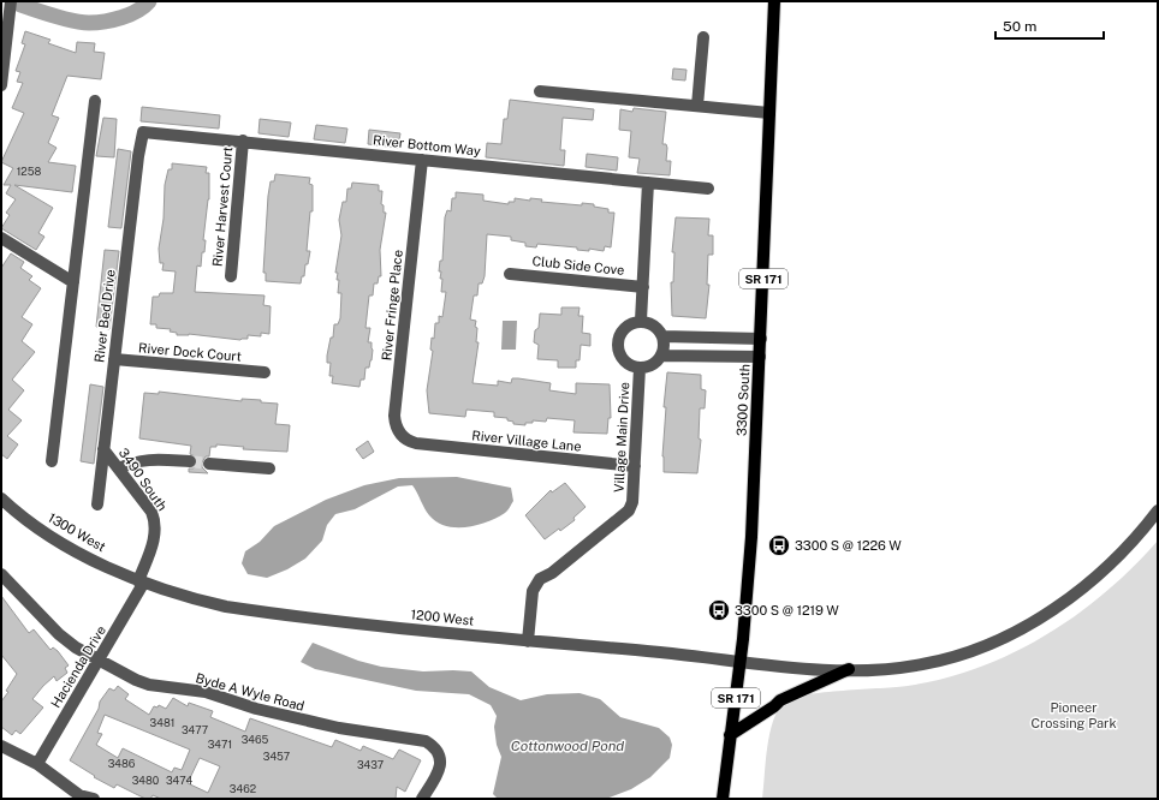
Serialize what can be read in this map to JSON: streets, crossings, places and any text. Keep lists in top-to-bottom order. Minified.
{"streets":{"main road":["SR 171","3300 South"],"street":["River Bottom Way","River Harvest Court","Club Side Cove","River Fringe Place","River Bed Drive","River Dock Court","Village Main Drive","River Village Lane","3490 South","1300 West","1200 West","Hacienda Drive","Byde A Wyle Road"]},"crossings":[["River Bottom Way","River Harvest Court"],["River Bottom Way","River Fringe Place"],["River Bottom Way","River Bed Drive"],["River Fringe Place","River Village Lane"],["River Bed Drive","River Dock Court"],["River Bed Drive","3490 South"],["3300 South","1200 West"],["Village Main Drive","River Village Lane"],["Village Main Drive","1200 West"],["3490 South","1300 West"],["3490 South","1200 West"],["3490 South","Hacienda Drive"],["1300 West","1200 West"],["1300 West","Hacienda Drive"],["1200 West","Hacienda Drive"],["Hacienda Drive","Byde A Wyle Road"]],"water":["Cottonwood Pond"],"parks":["Pioneer Crossing Park"],"places":{"bus stop":["3300 S @ 1226 W","3300 S @ 1219 W"]},"house_numbers":["1258","3481","3477","3465","3471","3457","3486","3437","3480","3474","3462"],"scale_bar":"50 m"}
